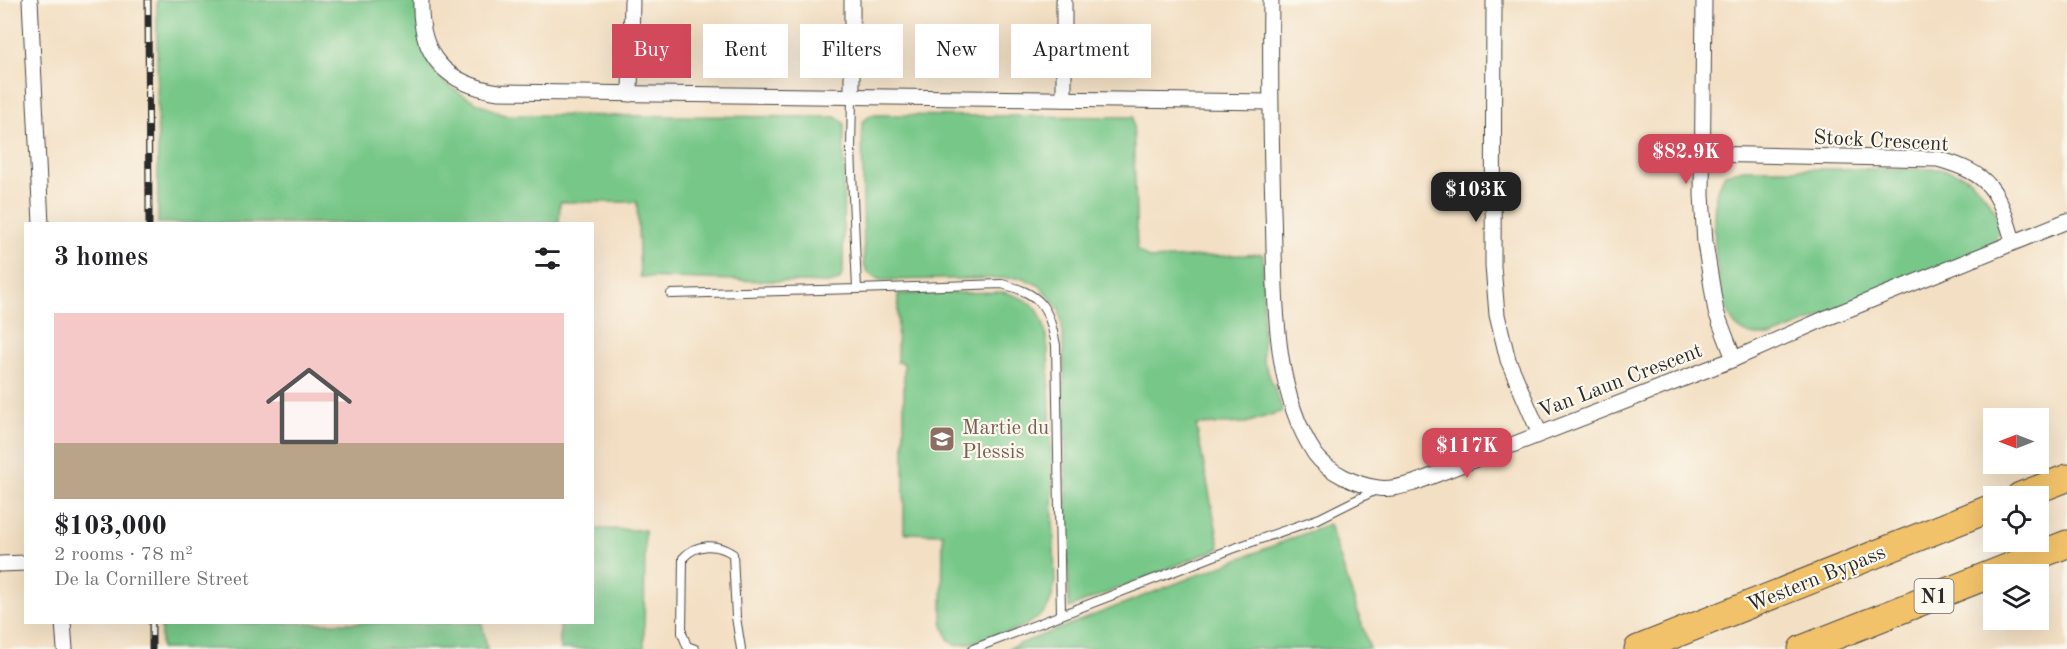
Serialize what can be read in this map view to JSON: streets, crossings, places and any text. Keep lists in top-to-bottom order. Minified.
{"streets":{"highway":["Western Bypass","N1"],"street":["Stock Crescent","Van Laun Crescent"]},"crossings":[["Stock Crescent","Van Laun Crescent"]],"places":{"school or university":["Martie du Plessis"]},"north":"left","page":{"chip":["Buy","Rent","Filters","New","Apartment"],"price":["$82.9K","$103K","$117K"],"heading":"3 homes","list":[{"name":"$103,000","note":"2 rooms · 78 m² · De la Cornillere Street"}]}}
